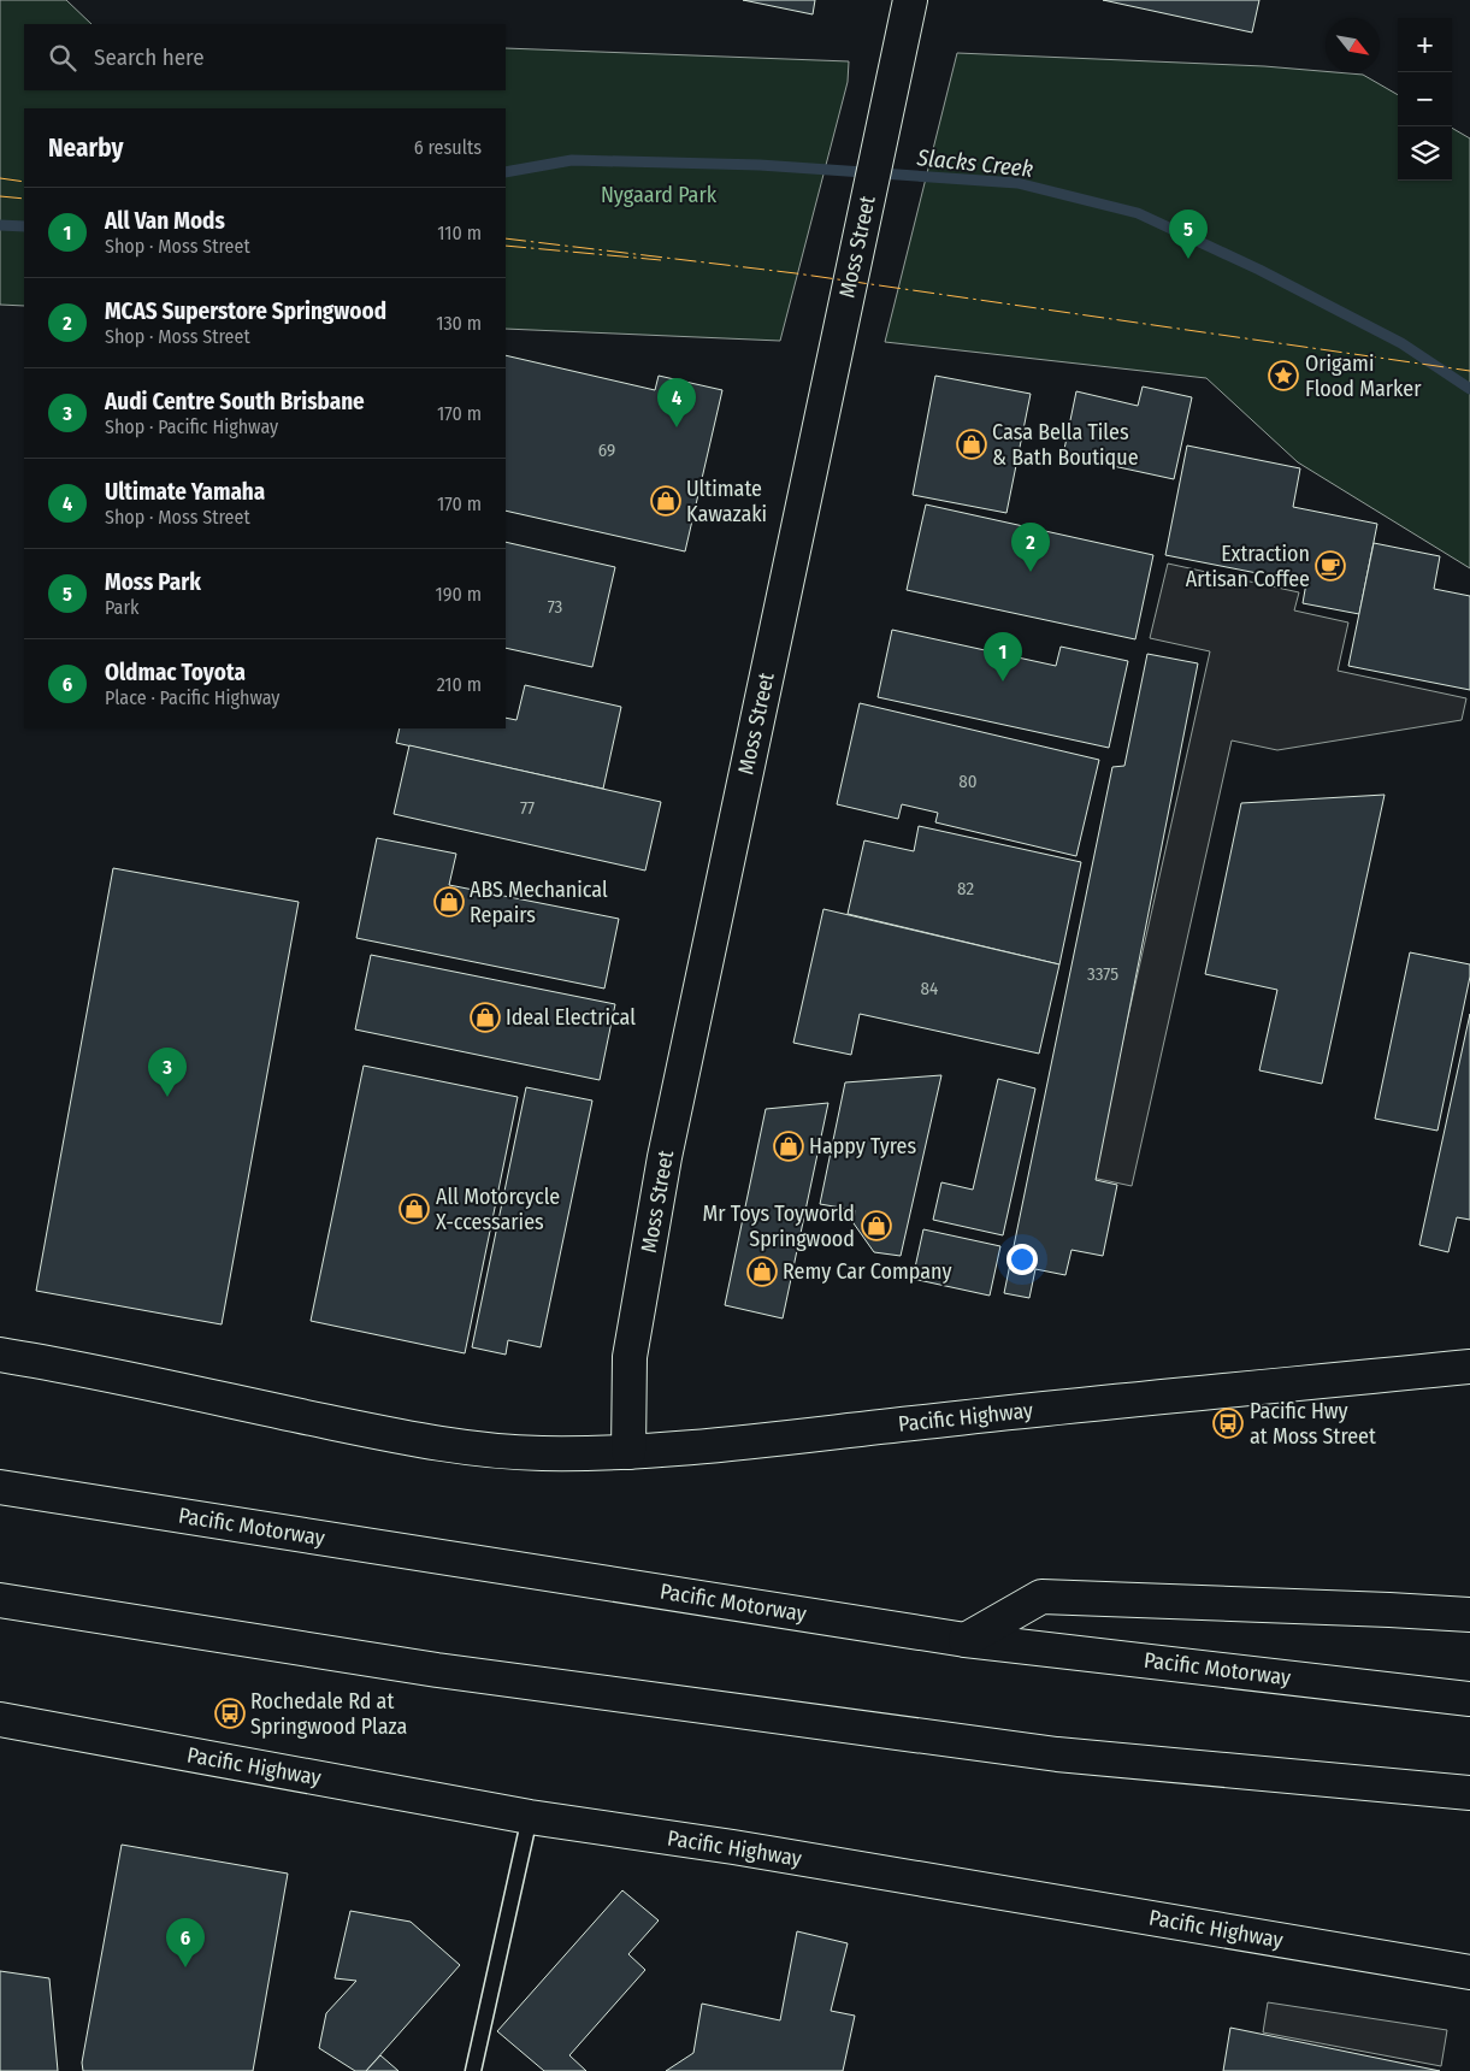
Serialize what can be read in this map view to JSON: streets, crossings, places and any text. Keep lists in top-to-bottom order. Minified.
{"streets":{"main road":["Moss Street","Pacific Highway","Pacific Motorway"]},"crossings":[["Moss Street","Pacific Highway"]],"water":["Slacks Creek"],"parks":["Nygaard Park"],"places":{"place":["Origami Flood Marker"],"shop":["Casa Bella Tiles & Bath Boutique","Ultimate Kawazaki","ABS Mechanical Repairs","Ideal Electrical","Happy Tyres","All Motorcycle X-ccessaries","Mr Toys Toyworld Springwood","Remy Car Company"],"cafe":["Extraction Artisan Coffee"],"bus stop":["Pacific Hwy at Moss Street","Rochedale Rd at Springwood Plaza"]},"house_numbers":["69","73","80","77","82","3375","84"],"north":"bottom right","page":{"map_buttons":["+","−"],"search":"Search here","heading":["Nearby","6 results"],"list":[{"mark":"1","name":"All Van Mods","note":"Shop · Moss Street","value":"110 m"},{"mark":"2","name":"MCAS Superstore Springwood","note":"Shop · Moss Street","value":"130 m"},{"mark":"3","name":"Audi Centre South Brisbane","note":"Shop · Pacific Highway","value":"170 m"},{"mark":"4","name":"Ultimate Yamaha","note":"Shop · Moss Street","value":"170 m"},{"mark":"5","name":"Moss Park","note":"Park","value":"190 m"},{"mark":"6","name":"Oldmac Toyota","note":"Place · Pacific Highway","value":"210 m"}],"pins":["5","4","2","1","3","6"]}}
